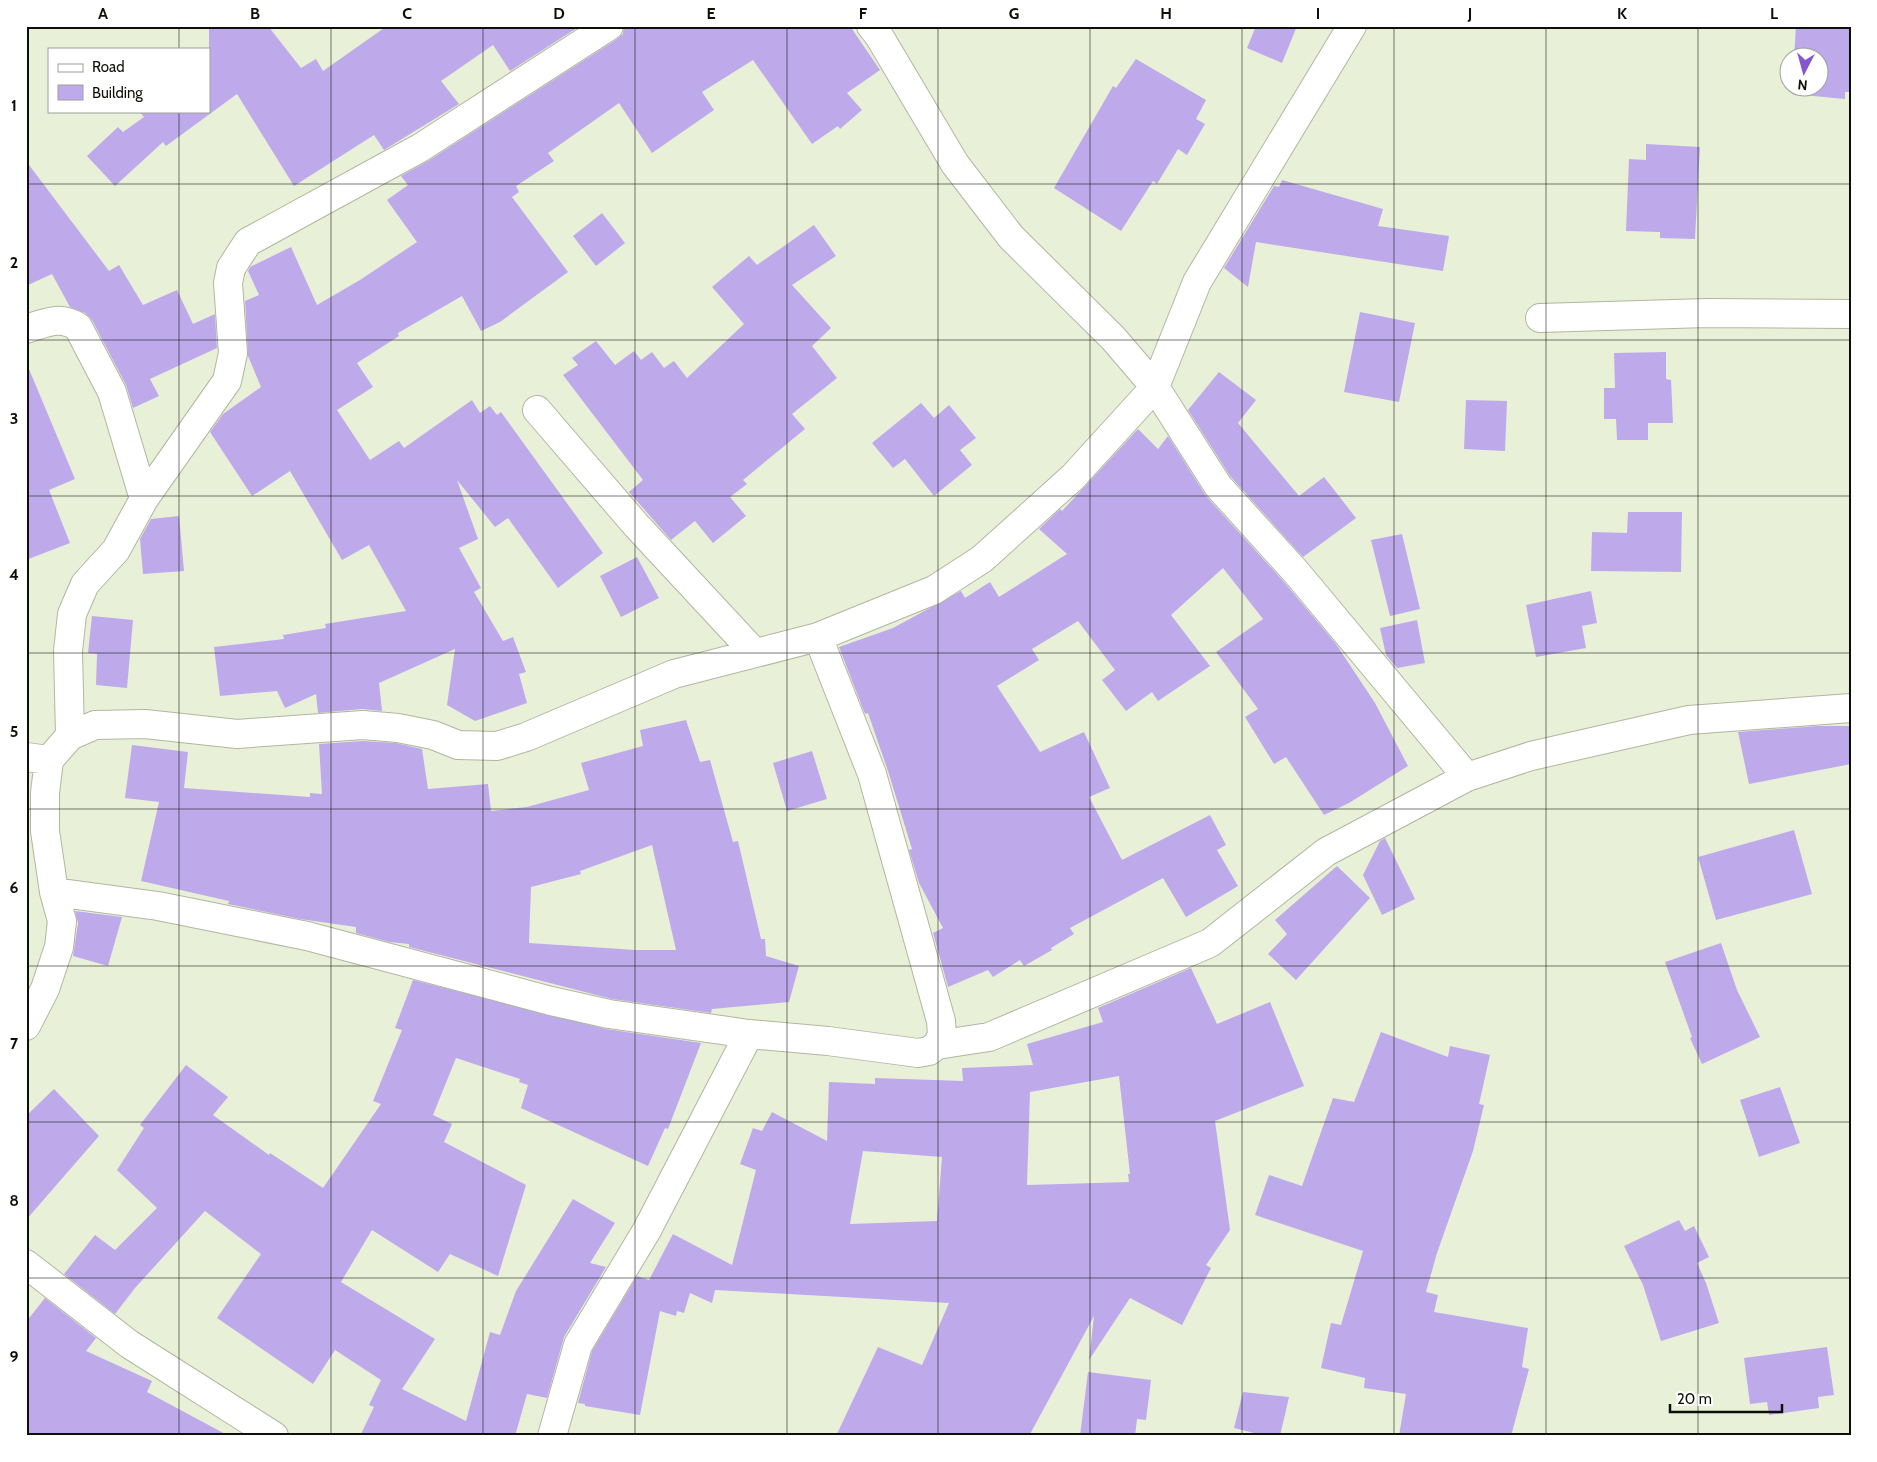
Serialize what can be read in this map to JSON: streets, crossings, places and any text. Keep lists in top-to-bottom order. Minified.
{"legend":["Road","Building"],"scale_bar":"20 m","north":"bottom","grid":{"columns":["A","B","C","D","E","F","G","H","I","J","K","L"],"rows":["1","2","3","4","5","6","7","8","9"]}}
